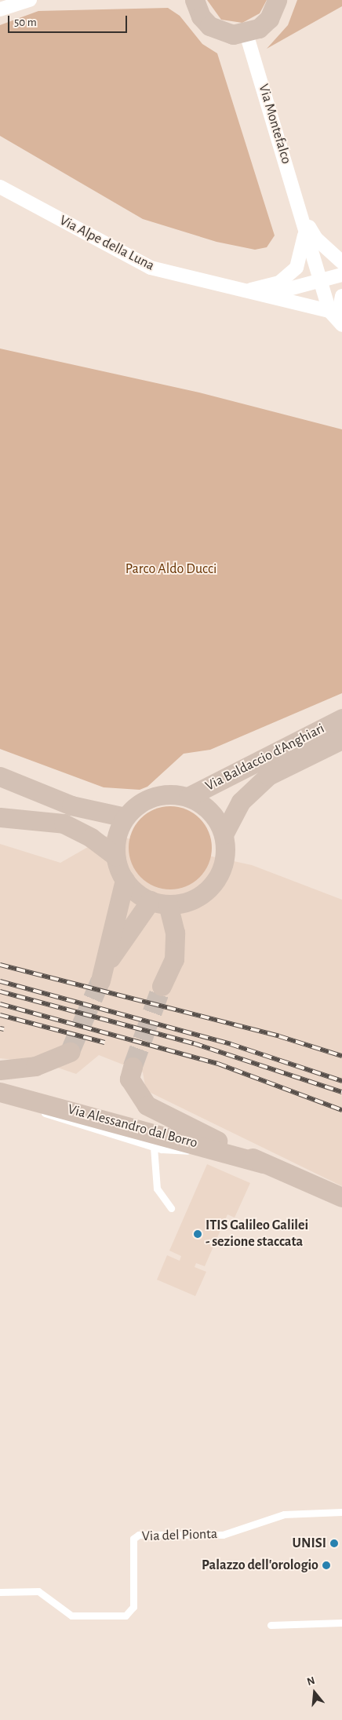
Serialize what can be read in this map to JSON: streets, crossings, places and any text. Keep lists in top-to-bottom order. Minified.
{"streets":{"main road":["Via Baldaccio d'Anghiari","Via Alessandro dal Borro"],"street":["Via Montefalco","Via Alpe della Luna"],"lane":["Via del Pionta"]},"crossings":[["Via Montefalco","Via Alpe della Luna"]],"parks":["Parco Aldo Ducci"],"places":["ITIS Galileo Galilei - sezione staccata","UNISI","Palazzo dell'orologio"],"scale_bar":"50 m","north":"top"}
